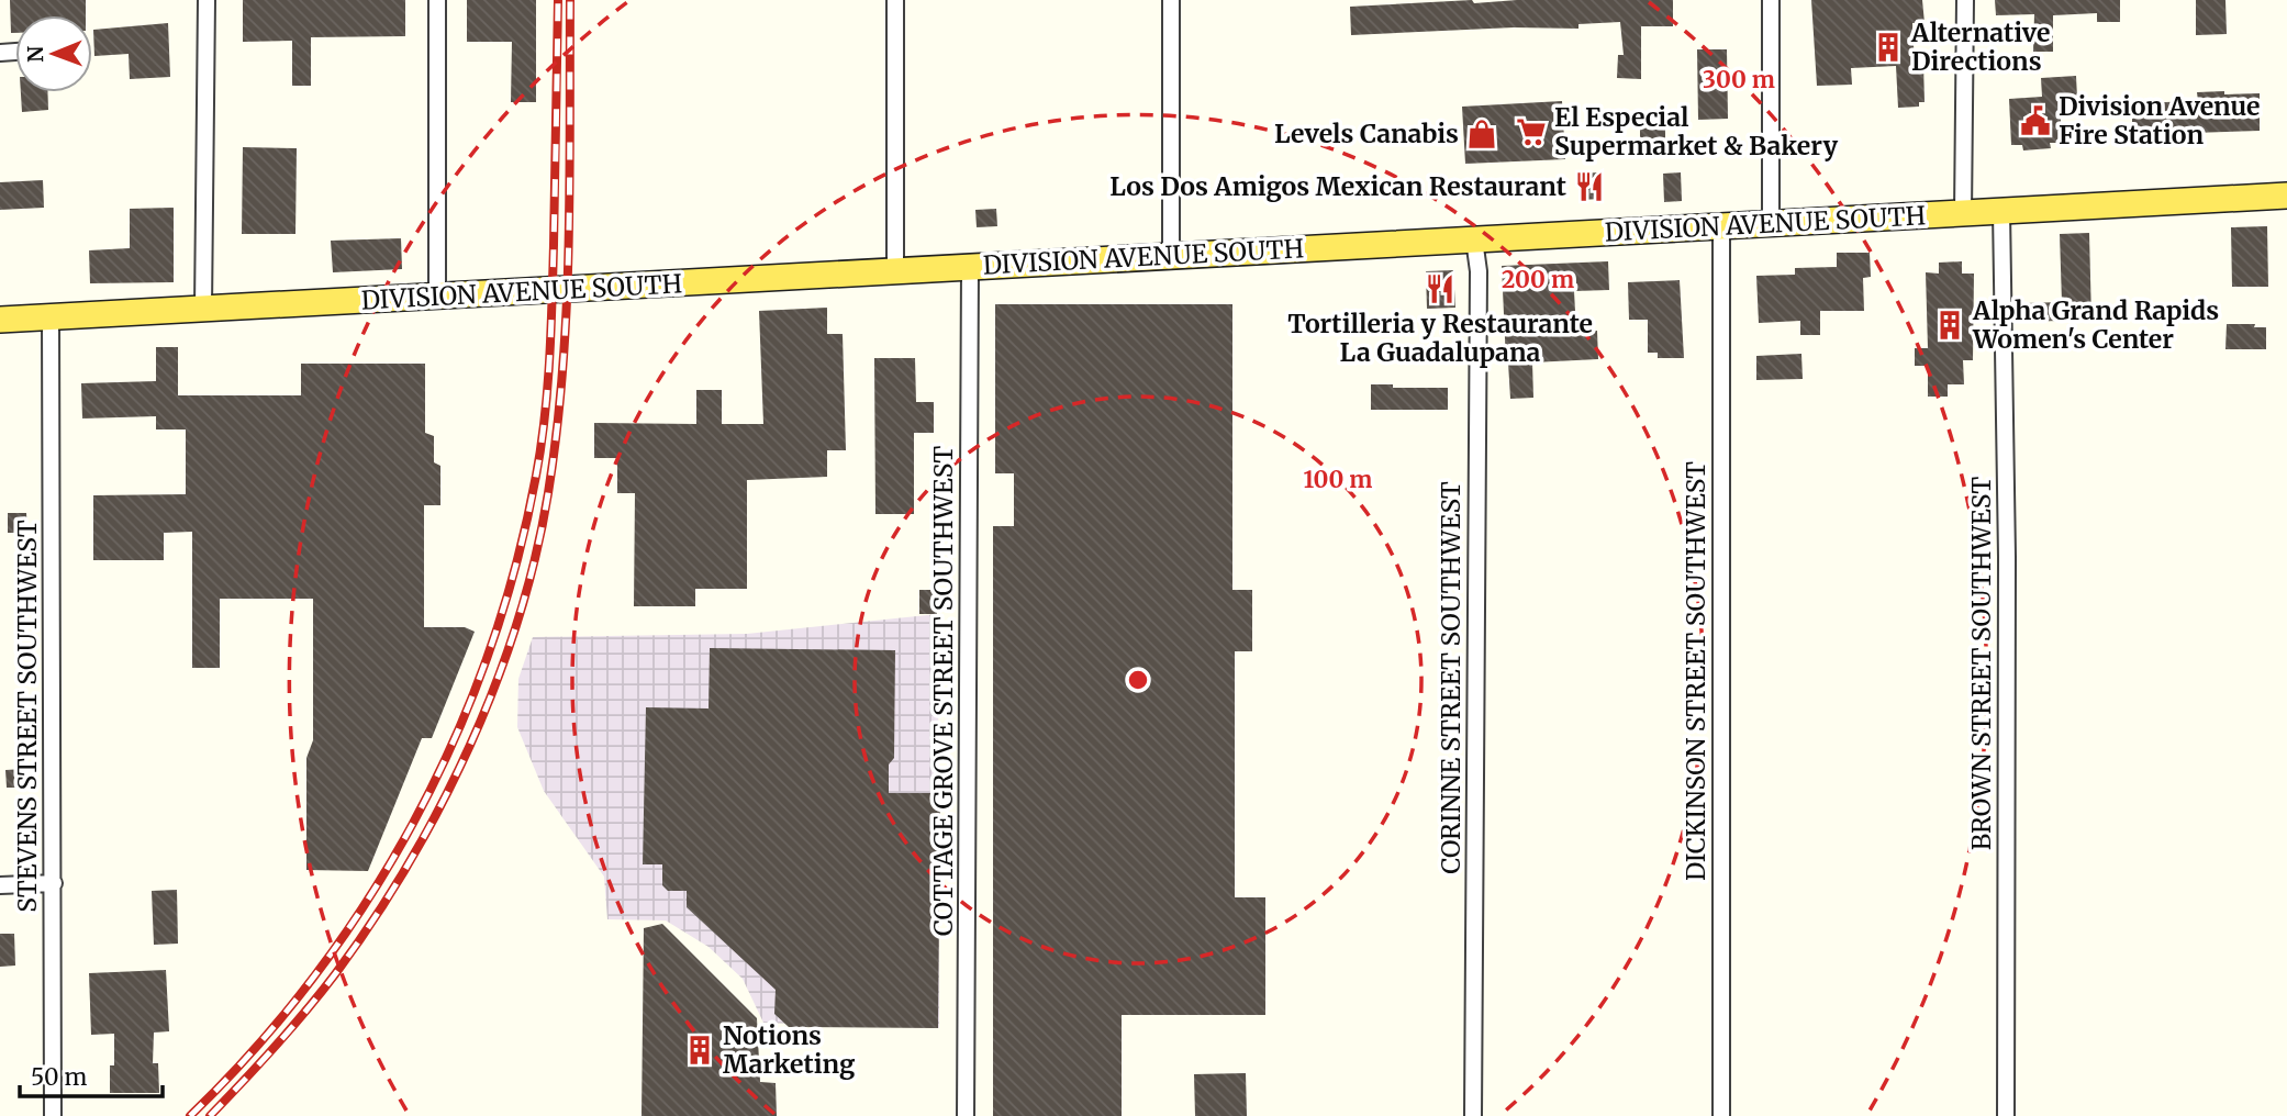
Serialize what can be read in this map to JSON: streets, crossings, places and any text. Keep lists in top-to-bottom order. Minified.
{"streets":{"main road":["DIVISION AVENUE SOUTH"],"street":["BROWN STREET SOUTHWEST","DICKINSON STREET SOUTHWEST","CORINNE STREET SOUTHWEST","COTTAGE GROVE STREET SOUTHWEST","STEVENS STREET SOUTHWEST"]},"crossings":[["DIVISION AVENUE SOUTH","BROWN STREET SOUTHWEST"],["DIVISION AVENUE SOUTH","DICKINSON STREET SOUTHWEST"],["DIVISION AVENUE SOUTH","CORINNE STREET SOUTHWEST"],["DIVISION AVENUE SOUTH","COTTAGE GROVE STREET SOUTHWEST"],["DIVISION AVENUE SOUTH","STEVENS STREET SOUTHWEST"]],"places":{"building":["Alternative Directions","Alpha Grand Rapids Women's Center","Notions Marketing"],"public building":["Division Avenue Fire Station"],"supermarket":["El Especial Supermarket & Bakery"],"shop":["Levels Canabis"],"restaurant":["Los Dos Amigos Mexican Restaurant","Tortilleria y Restaurante La Guadalupana"]},"scale_bar":"50 m","north":"left","rings":["300 m","200 m","100 m"]}
